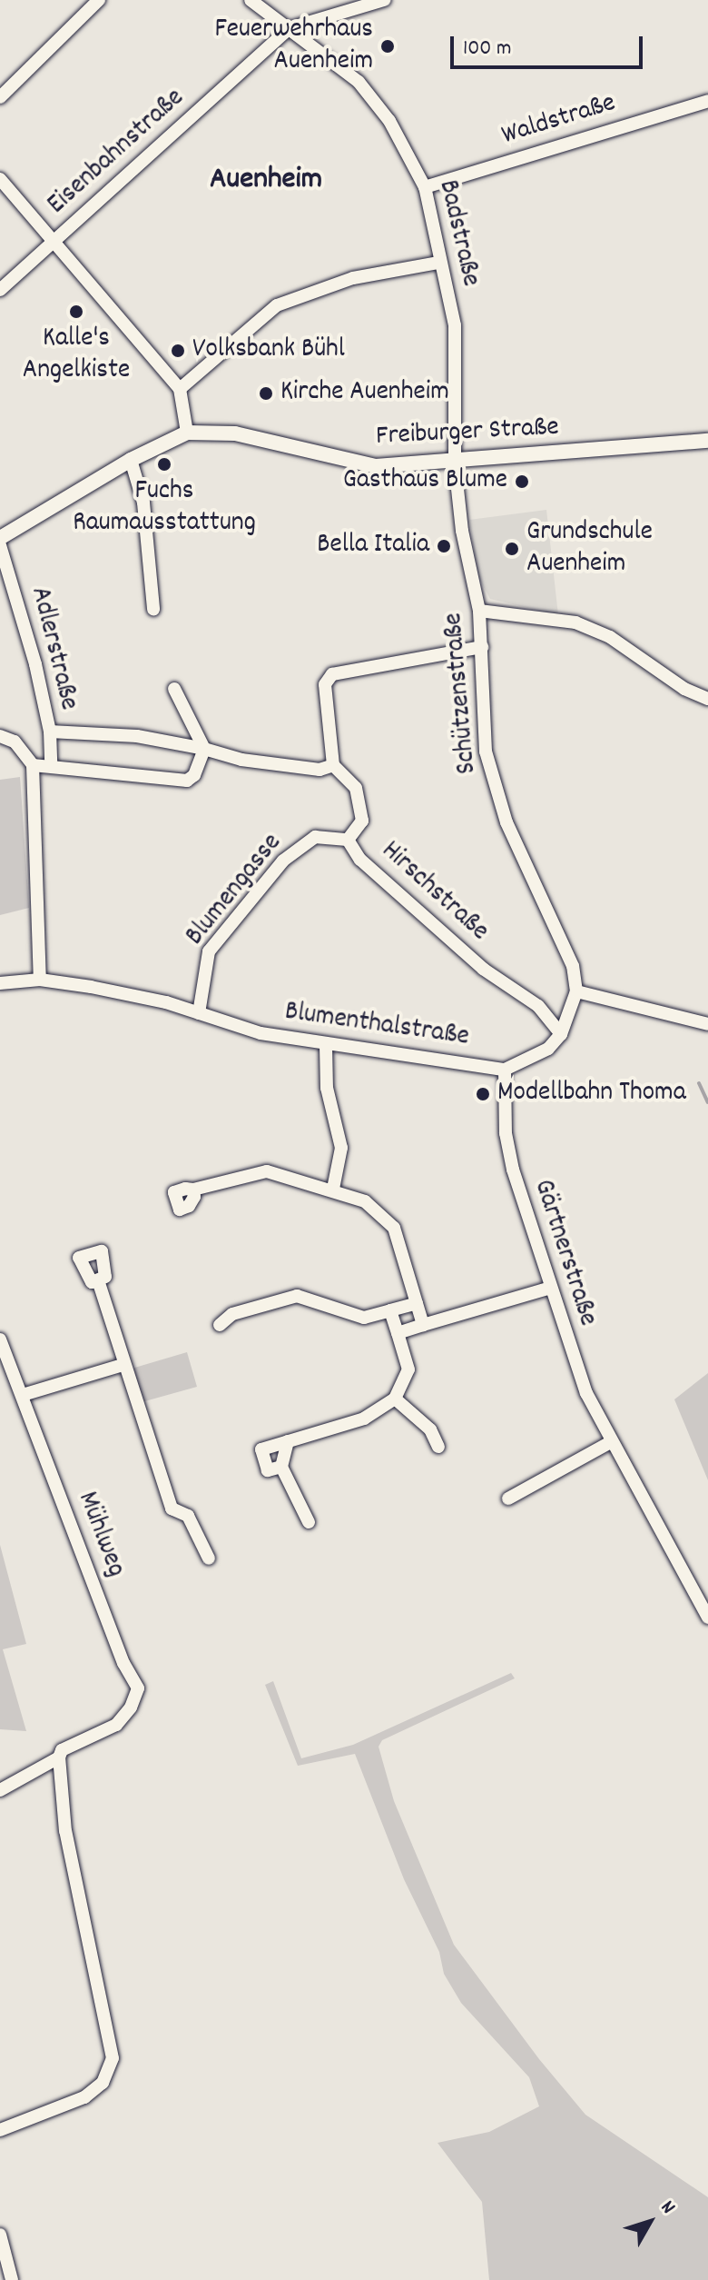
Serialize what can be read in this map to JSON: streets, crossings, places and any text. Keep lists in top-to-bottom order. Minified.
{"streets":{"street":["Waldstraße","Eisenbahnstraße","Badstraße","Freiburger Straße","Adlerstraße","Schützenstraße","Blumengasse","Hirschstraße","Blumenthalstraße","Gärtnerstraße","Mühlweg"]},"crossings":[["Waldstraße","Badstraße"],["Eisenbahnstraße","Badstraße"],["Badstraße","Freiburger Straße"],["Badstraße","Schützenstraße"],["Freiburger Straße","Schützenstraße"],["Schützenstraße","Blumenthalstraße"],["Blumengasse","Hirschstraße"],["Blumengasse","Blumenthalstraße"],["Hirschstraße","Blumenthalstraße"],["Blumenthalstraße","Gärtnerstraße"]],"districts":["Auenheim"],"places":["Feuerwehrhaus Auenheim","Kalle's Angelkiste","Volksbank Bühl","Kirche Auenheim","Fuchs Raumausstattung","Gasthaus Blume","Bella Italia","Grundschule Auenheim","Modellbahn Thoma"],"scale_bar":"100 m","north":"top right"}
